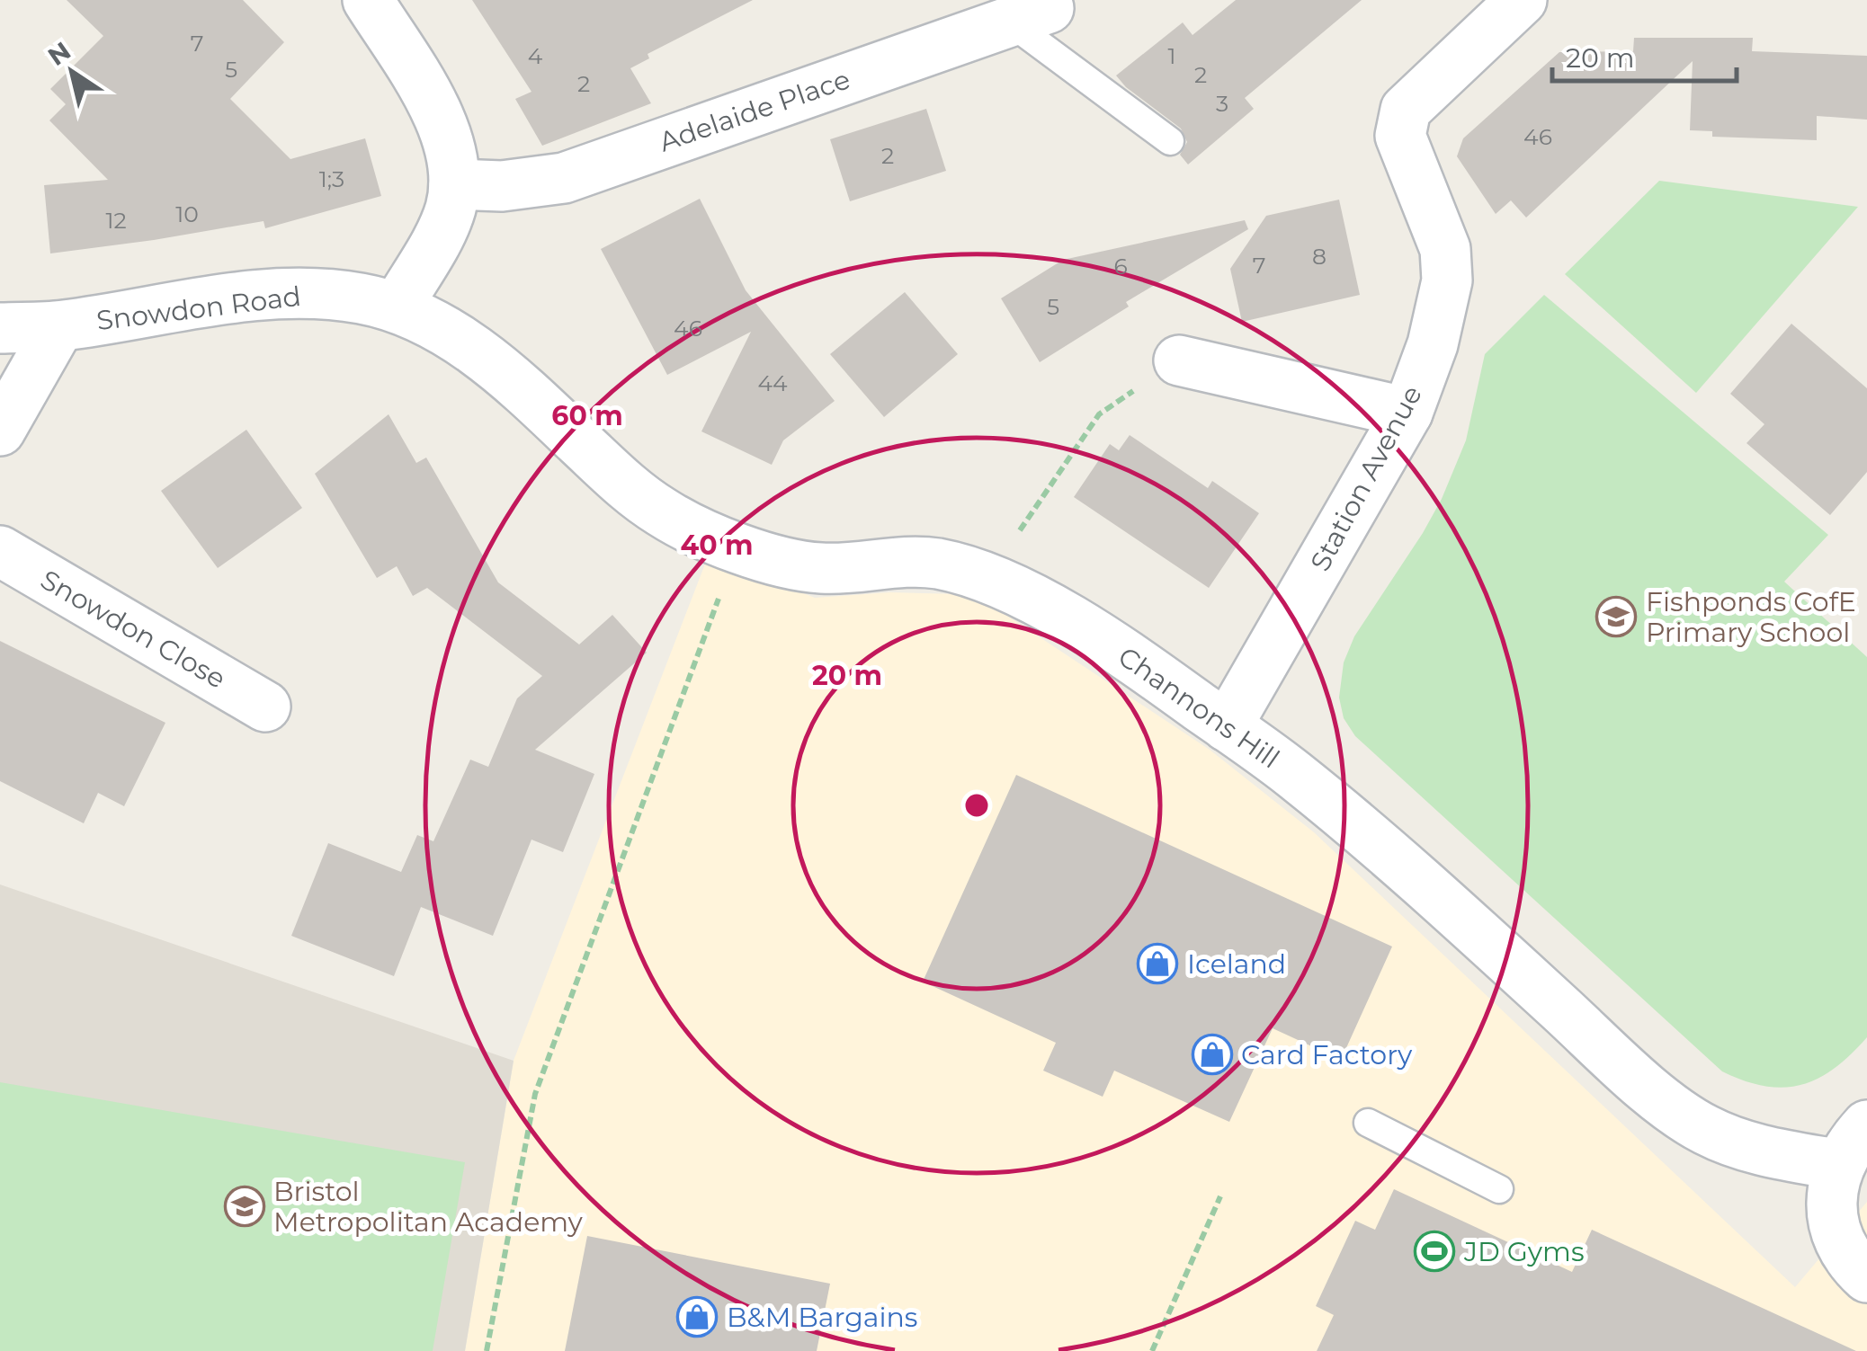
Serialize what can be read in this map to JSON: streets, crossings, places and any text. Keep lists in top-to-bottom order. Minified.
{"streets":{"street":["Adelaide Place","Snowdon Road","Station Avenue","Snowdon Close","Channons Hill"]},"crossings":[["Snowdon Road","Channons Hill"],["Station Avenue","Channons Hill"]],"places":{"school or university":["Fishponds CofE Primary School","Bristol Metropolitan Academy"],"shop":["Iceland","Card Factory","B&M Bargains"],"sports":["JD Gyms"]},"house_numbers":["7","4","1","5","2","2","3","46","2","1;3","10","12","8","7","6","5","46","44"],"scale_bar":"20 m","north":"top left","rings":["60 m","40 m","20 m"]}
